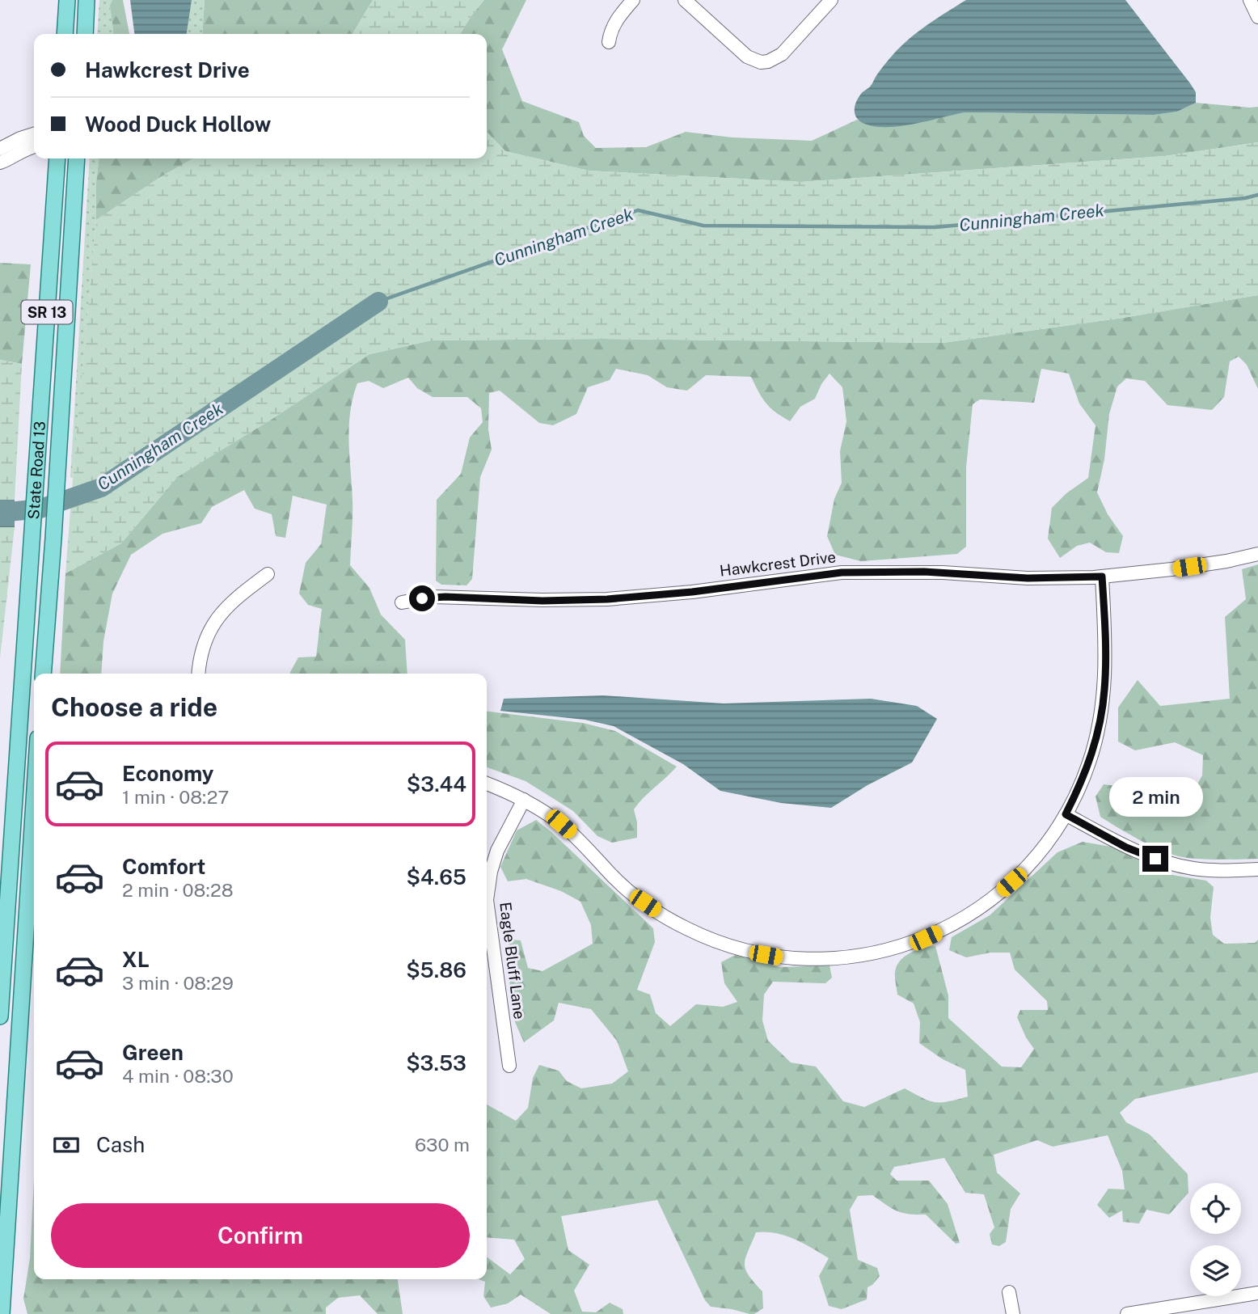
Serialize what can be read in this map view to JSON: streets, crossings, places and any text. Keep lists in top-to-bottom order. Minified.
{"streets":{"main road":["SR 13","State Road 13"],"street":["Hawkcrest Drive","Eagle Bluff Lane"]},"crossings":[["SR 13","State Road 13"]],"water":["Cunningham Creek"],"page":{"banner":["Hawkcrest Drive","Wood Duck Hollow"],"heading":"Choose a ride","list":[{"name":"Economy","note":"1 min · 08:27","value":"$3.44"},{"name":"Comfort","note":"2 min · 08:28","value":"$4.65"},{"name":"XL","note":"3 min · 08:29","value":"$5.86"},{"name":"Green","note":"4 min · 08:30","value":"$3.53"}],"bubble":"2 min","pay":["Cash","630 m"],"buttons":"Confirm"}}
